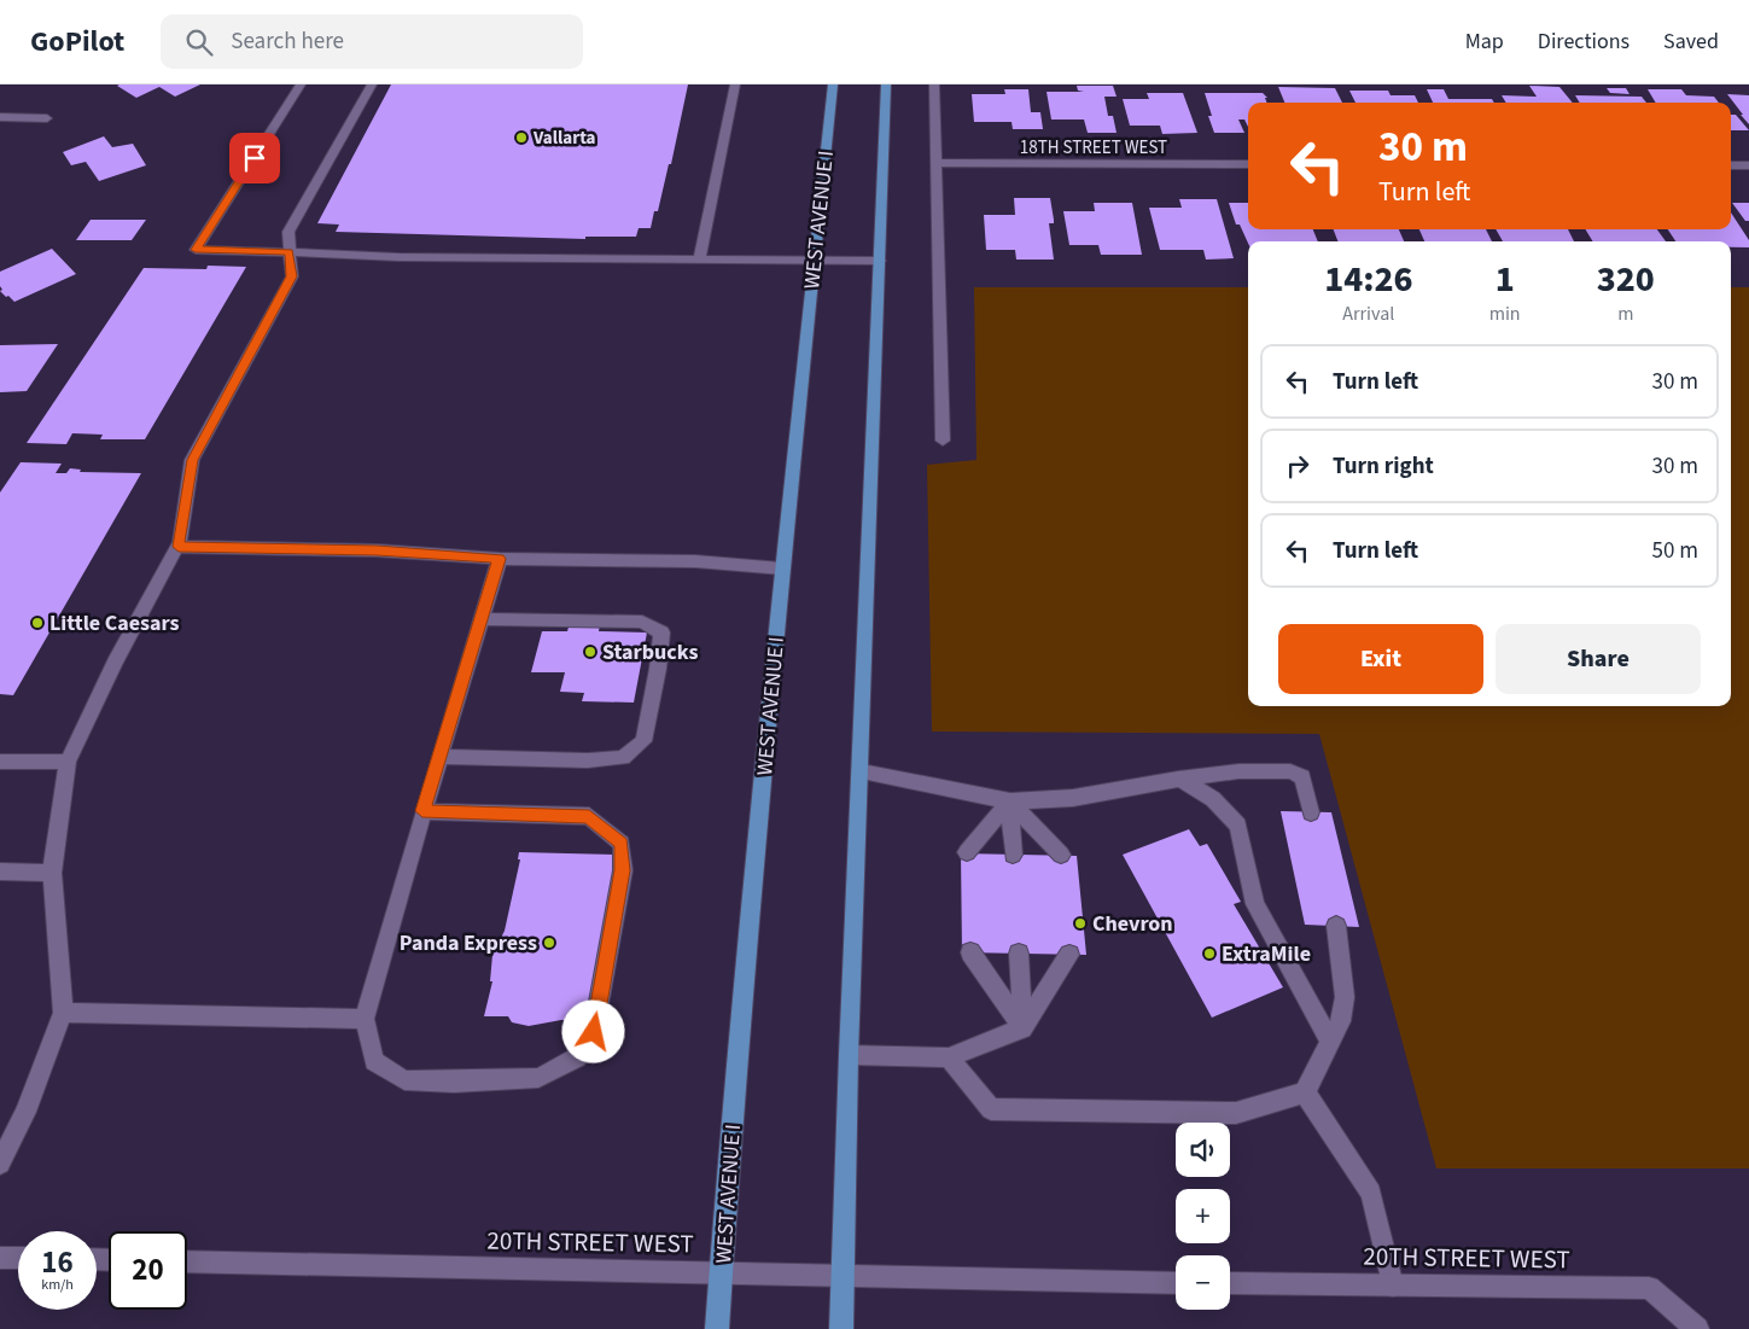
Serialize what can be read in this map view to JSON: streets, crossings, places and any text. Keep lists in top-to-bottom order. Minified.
{"streets":{"main road":["WEST AVENUE I"],"street":["18TH STREET WEST","20TH STREET WEST"]},"crossings":[["WEST AVENUE I","20TH STREET WEST"]],"places":["Vallarta","Little Caesars","Starbucks","Chevron","Panda Express","ExtraMile"],"page":{"header":"GoPilot","search":"Search here","nav":["Map","Directions","Saved"],"turn":["30 m","Turn left"],"eta":["14:26","Arrival","1","min","320","m"],"list":[{"name":"Turn left","value":"30 m"},{"name":"Turn right","value":"30 m"},{"name":"Turn left","value":"50 m"}],"buttons":["Exit","Share"],"map_buttons":["+","−"],"speed":"16 km/h","limit":"20"}}
